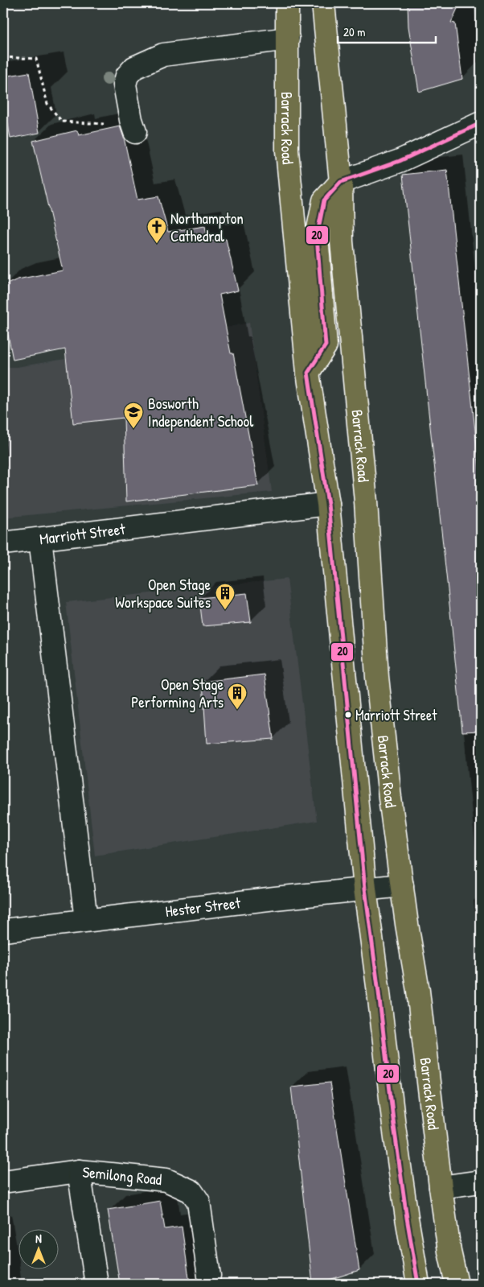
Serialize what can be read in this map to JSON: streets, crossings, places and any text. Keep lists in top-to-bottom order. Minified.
{"streets":{"highway":["Barrack Road"],"street":["Marriott Street","Hester Street","Semilong Road"]},"crossings":[["Barrack Road","Marriott Street"],["Barrack Road","Hester Street"]],"places":{"church":["Northampton Cathedral"],"school or university":["Bosworth Independent School"],"building":["Open Stage Workspace Suites","Open Stage Performing Arts"],"other":["Marriott Street"]},"lines":["transit line 20"],"scale_bar":"20 m","north":"top"}
